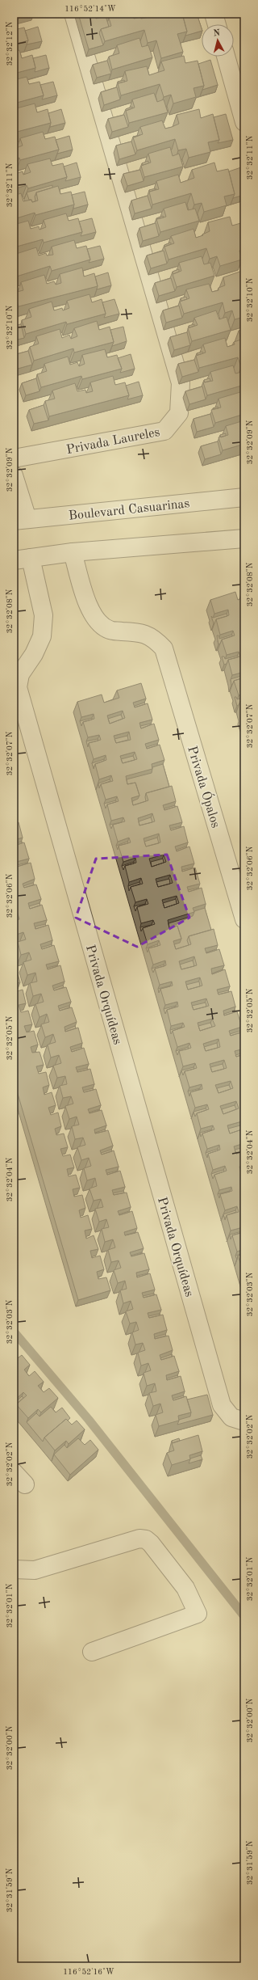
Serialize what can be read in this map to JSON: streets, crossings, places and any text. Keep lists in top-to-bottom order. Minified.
{"streets":{"street":["Privada Laureles","Boulevard Casuarinas","Privada Ópalos","Privada Orquídeas"]},"north":"top","coordinates":["116°52'14\"W","32°32'12\"N","32°32'11\"N","32°32'10\"N","32°32'09\"N","32°32'08\"N","32°32'07\"N","32°32'06\"N","32°32'05\"N","32°32'04\"N","32°32'03\"N","32°32'02\"N","32°32'01\"N","32°32'00\"N","32°31'59\"N","116°52'16\"W"]}
